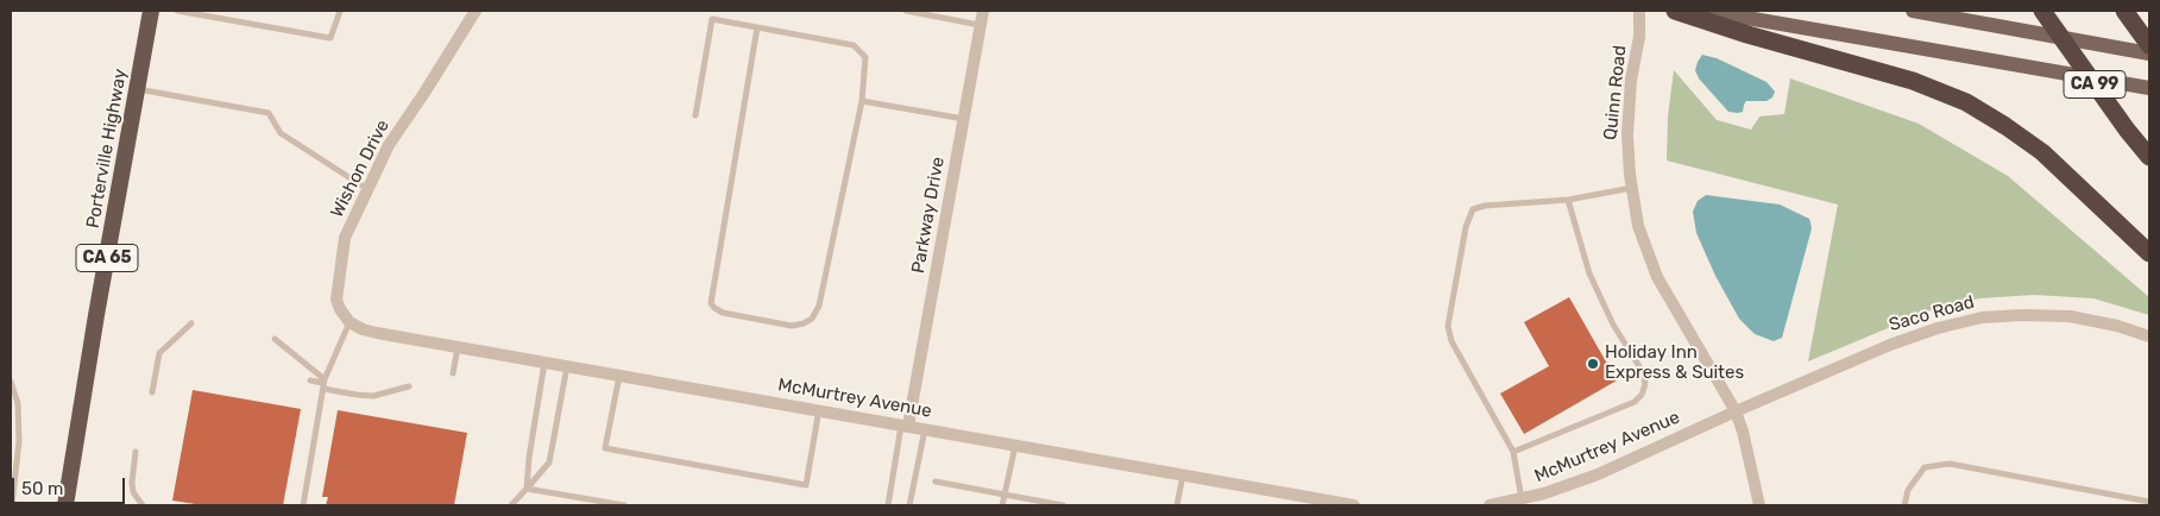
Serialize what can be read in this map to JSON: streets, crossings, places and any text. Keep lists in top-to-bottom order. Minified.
{"streets":{"highway":["CA 99","Porterville Highway","CA 65"],"street":["Quinn Road","Wishon Drive","Parkway Drive","Saco Road","McMurtrey Avenue"]},"crossings":[["Quinn Road","Saco Road"],["Quinn Road","McMurtrey Avenue"],["Wishon Drive","McMurtrey Avenue"],["Parkway Drive","McMurtrey Avenue"],["Saco Road","McMurtrey Avenue"]],"places":["Holiday Inn Express & Suites"],"scale_bar":"50 m"}
